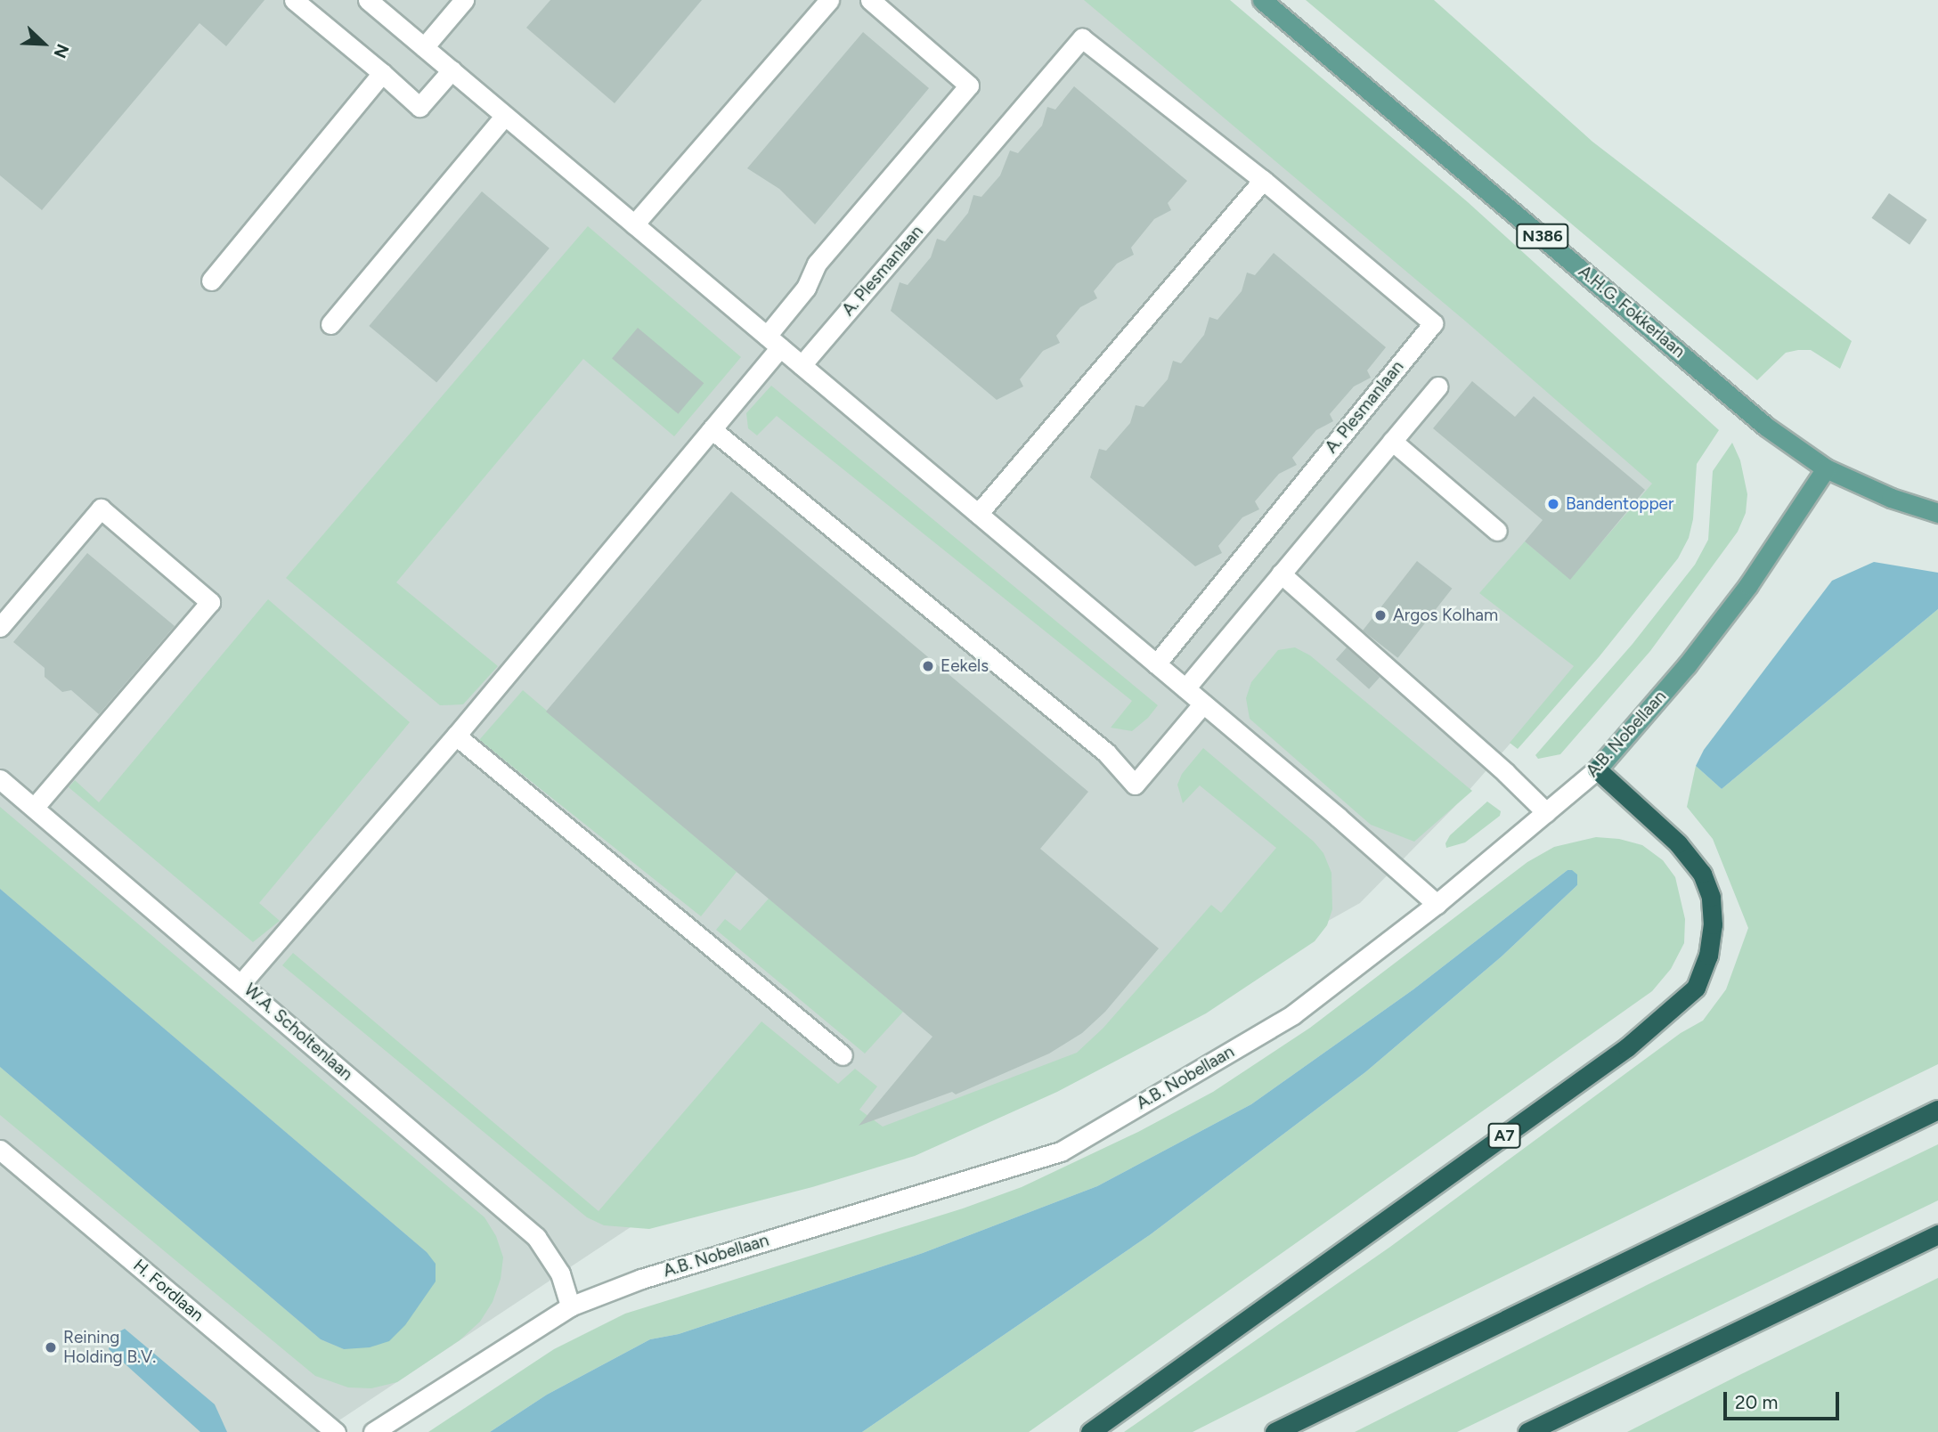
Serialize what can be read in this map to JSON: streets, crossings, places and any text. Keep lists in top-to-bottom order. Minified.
{"streets":{"highway":["A7"],"main road":["N386","A.H.G. Fokkerlaan","A.B. Nobellaan"],"street":["A. Plesmanlaan","W.A. Scholtenlaan","H. Fordlaan"]},"crossings":[["A.H.G. Fokkerlaan","A.B. Nobellaan"],["A.B. Nobellaan","W.A. Scholtenlaan"],["A.B. Nobellaan","A7"]],"places":["Bandentopper","Argos Kolham","Eekels","Reining Holding B.V."],"scale_bar":"20 m","north":"bottom right"}
